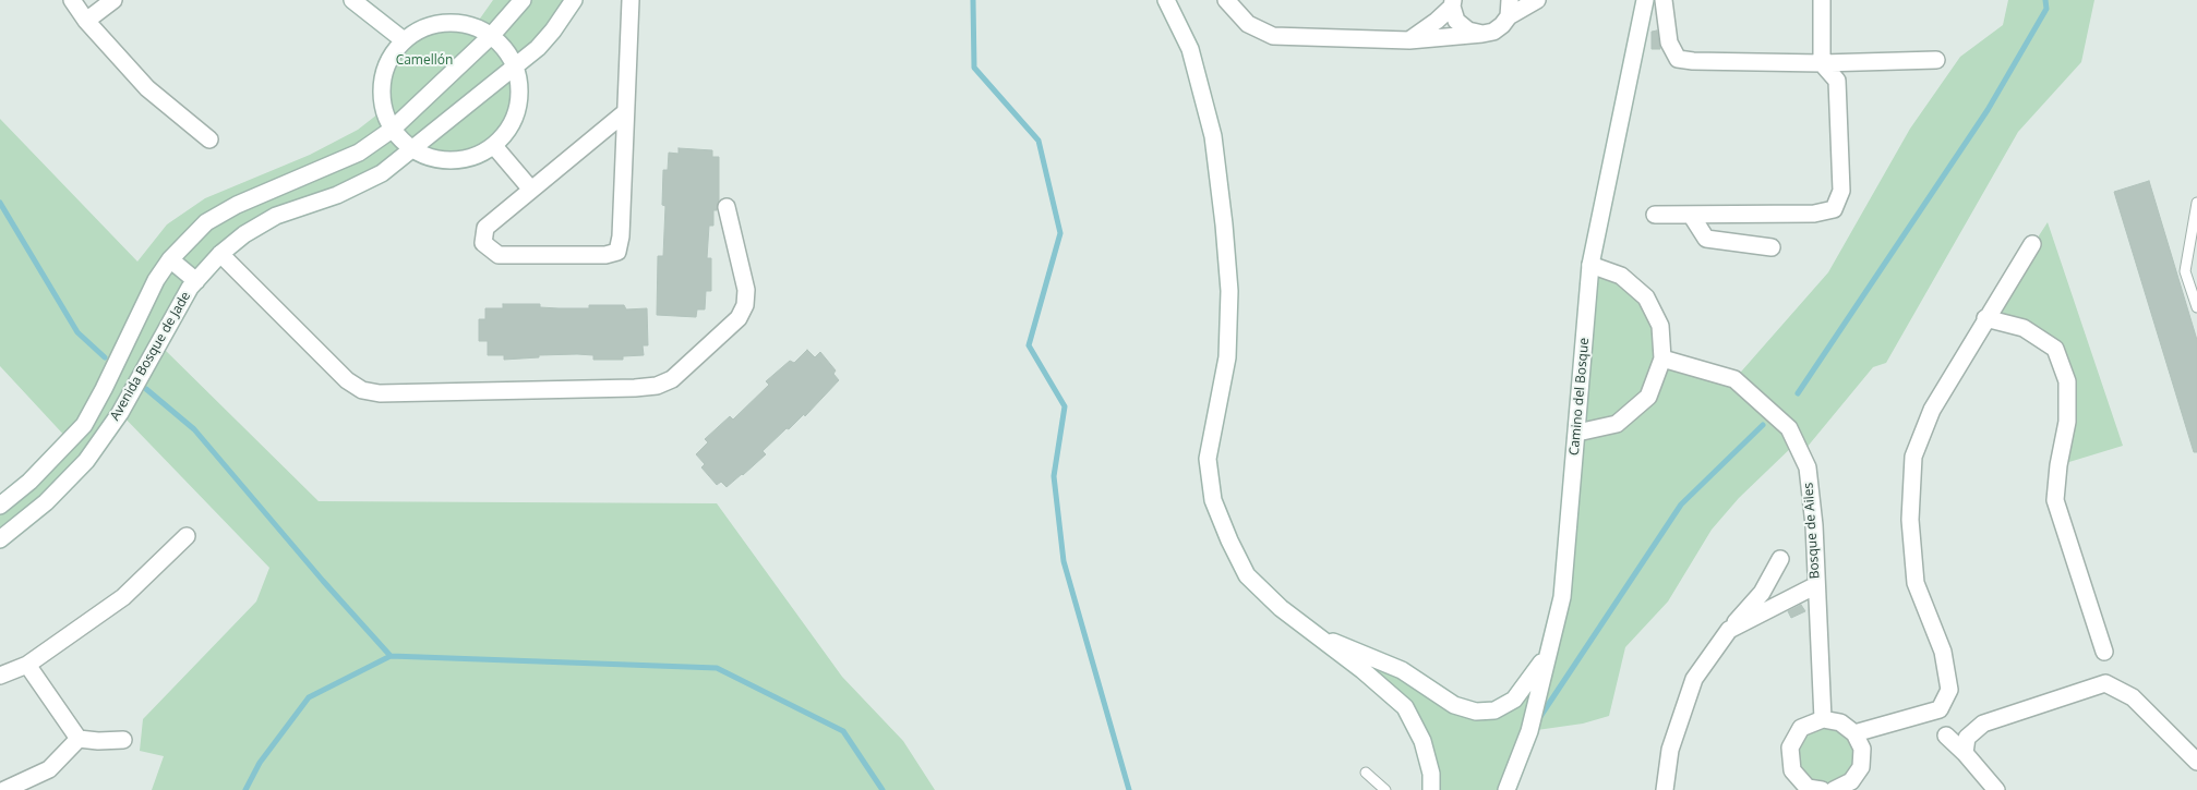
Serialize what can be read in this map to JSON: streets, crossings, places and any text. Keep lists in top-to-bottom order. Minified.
{"streets":{"street":["Avenida Bosque de Jade","Camino del Bosque","Bosque de Ailes"]},"parks":["Camellón"]}
